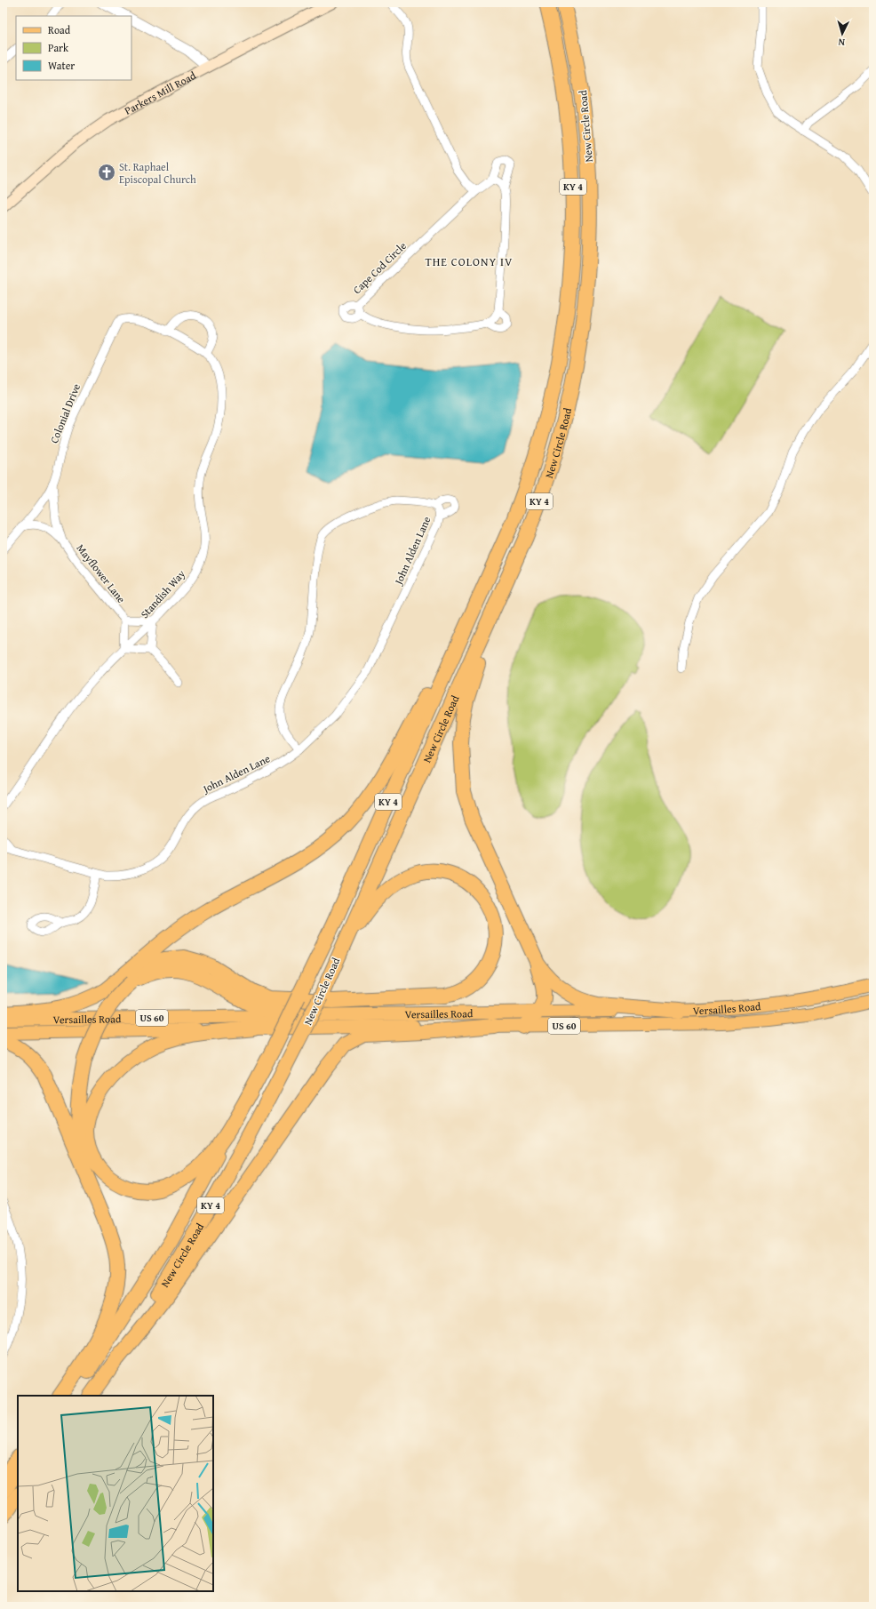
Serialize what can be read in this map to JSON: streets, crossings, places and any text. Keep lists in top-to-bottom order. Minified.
{"streets":{"highway":["New Circle Road","KY 4"],"main road":["Parkers Mill Road","Versailles Road","US 60"],"street":["Cape Cod Circle","Colonial Drive","John Alden Lane","Mayflower Lane","Standish Way"]},"crossings":[["Colonial Drive","Mayflower Lane"],["Colonial Drive","Standish Way"],["Mayflower Lane","Standish Way"]],"districts":["THE COLONY IV"],"places":{"church":["St. Raphael Episcopal Church"]},"legend":["Road","Park","Water"],"north":"bottom"}
